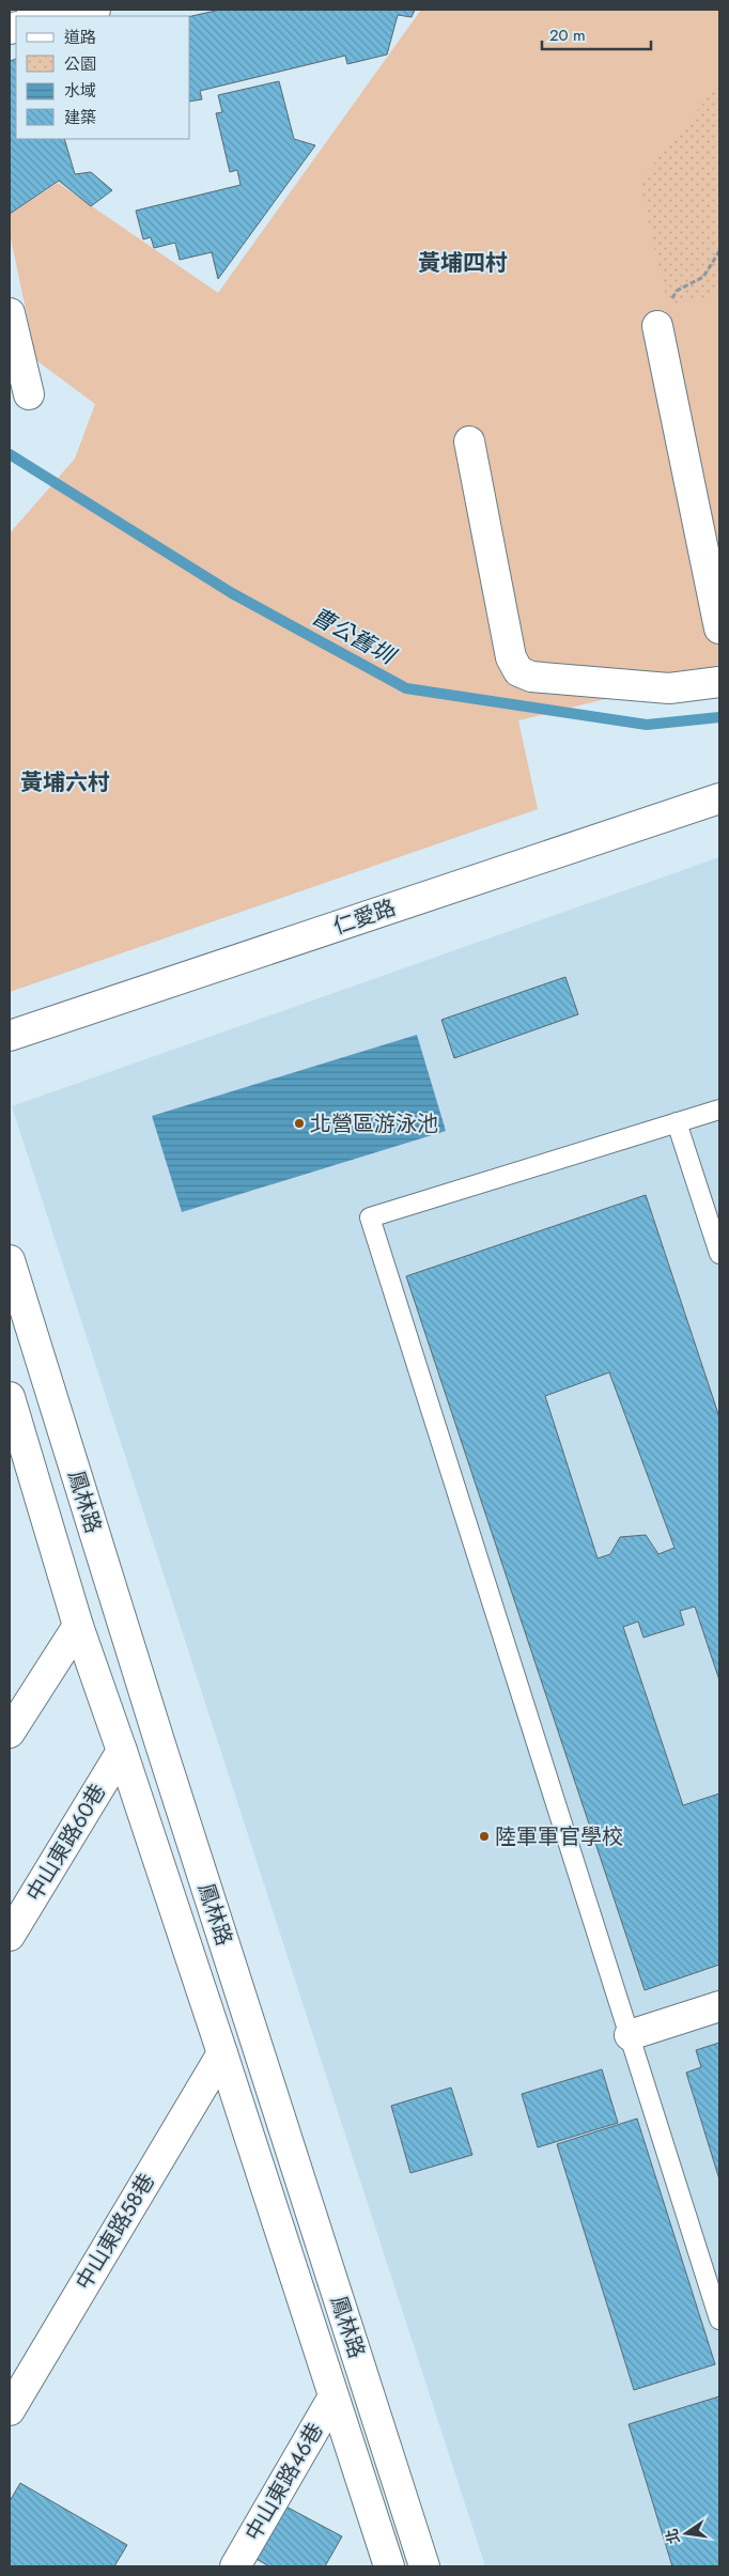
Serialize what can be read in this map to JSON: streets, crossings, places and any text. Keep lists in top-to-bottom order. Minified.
{"streets":{"street":["仁愛路","鳳林路","中山東路60巷","中山東路58巷","中山東路46巷"]},"crossings":[["鳳林路","中山東路60巷"],["鳳林路","中山東路58巷"],["鳳林路","中山東路46巷"]],"districts":["黃埔四村","黃埔六村"],"water":["曹公舊圳"],"places":["北營區游泳池","陸軍軍官學校"],"legend":["道路","公園","水域","建築"],"scale_bar":"20 m","north":"left"}
